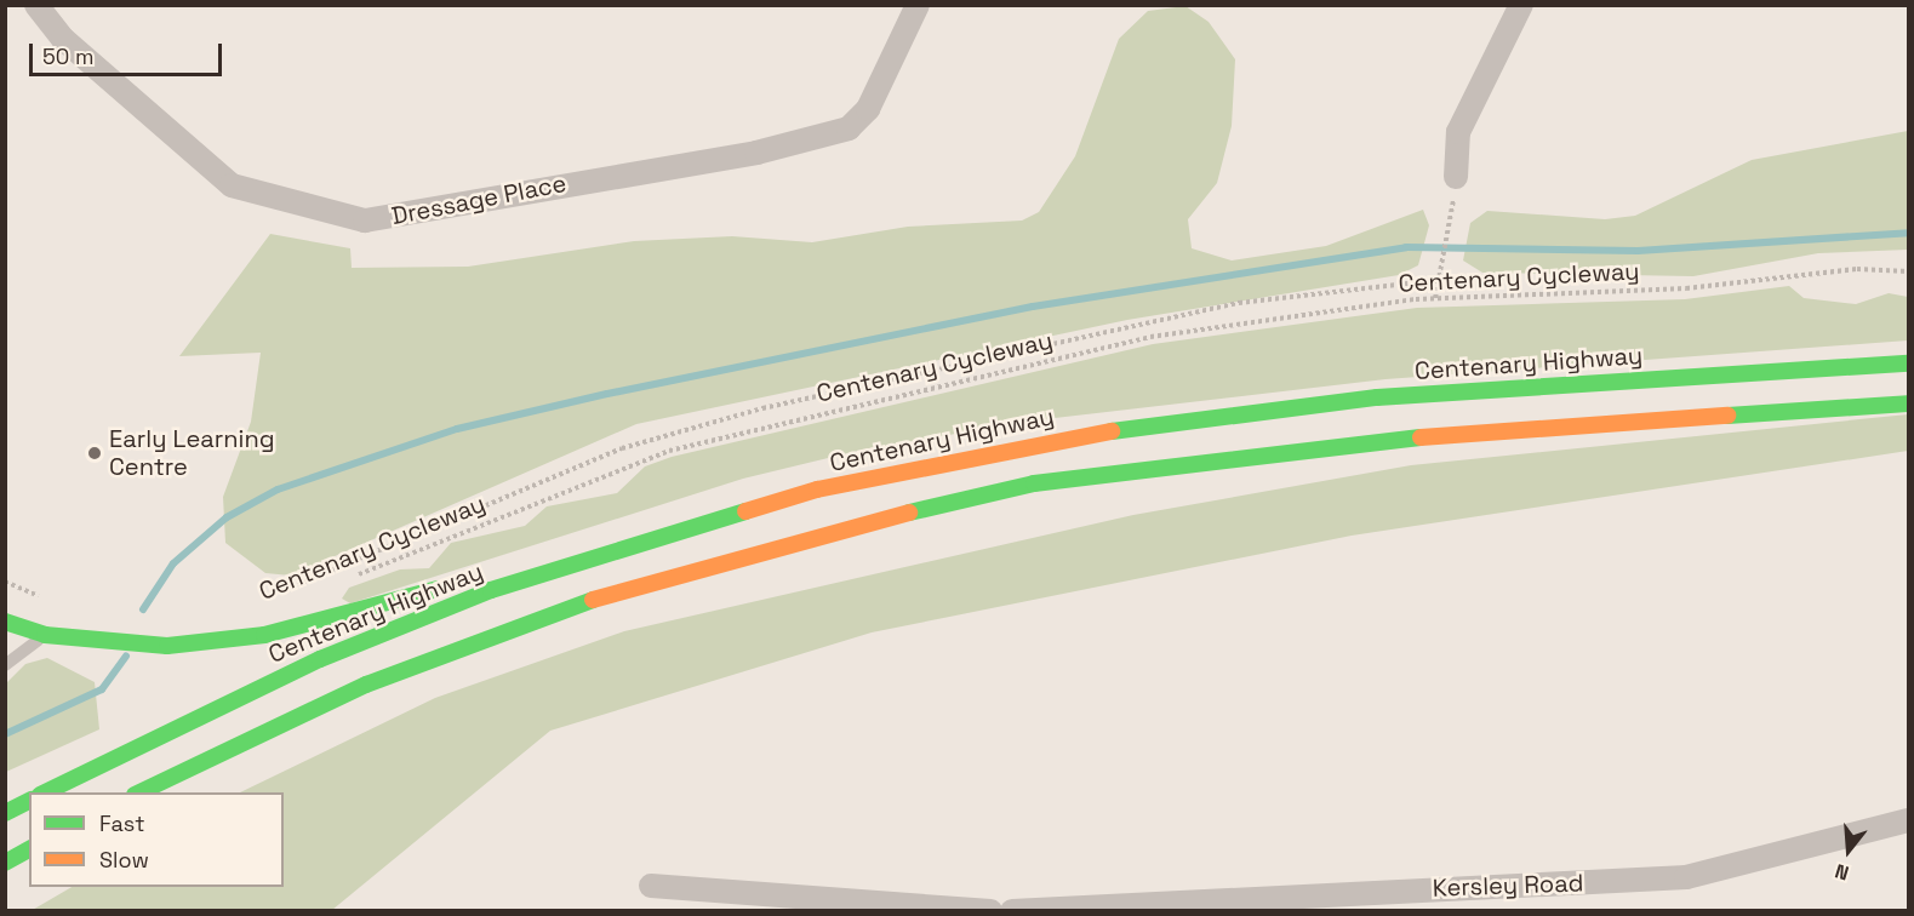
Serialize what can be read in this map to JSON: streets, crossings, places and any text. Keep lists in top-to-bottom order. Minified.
{"streets":{"highway":["Centenary Highway"],"street":["Dressage Place","Kersley Road"],"path":["Centenary Cycleway"]},"places":["Early Learning Centre"],"legend":["Fast","Slow"],"scale_bar":"50 m","north":"bottom"}
